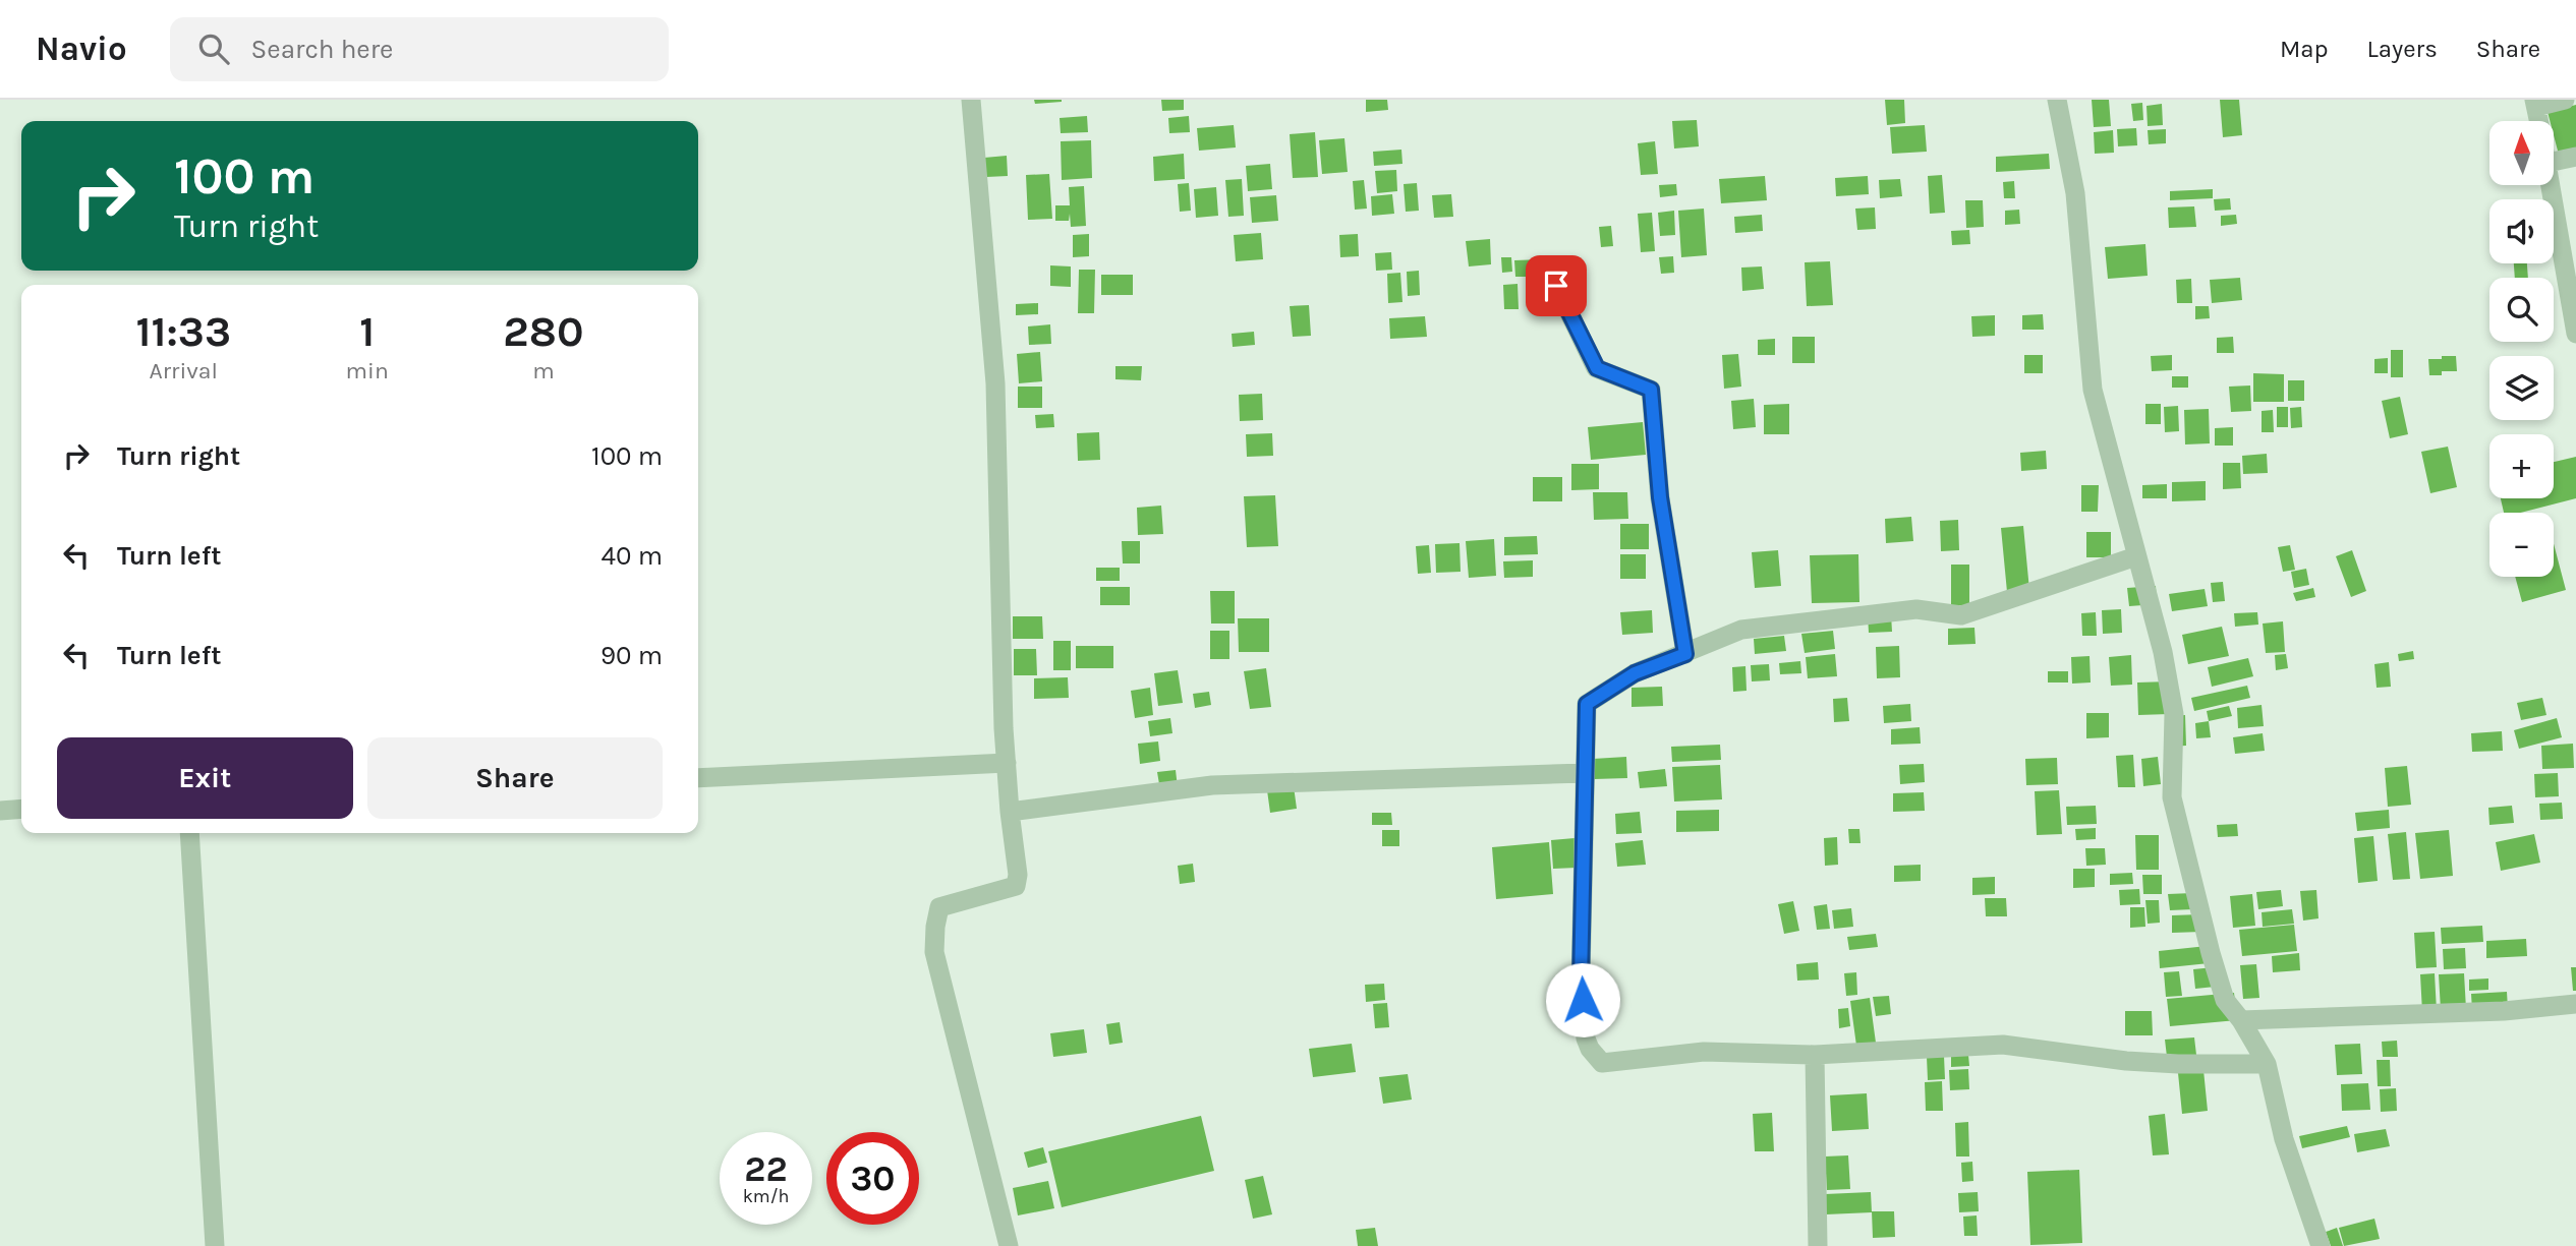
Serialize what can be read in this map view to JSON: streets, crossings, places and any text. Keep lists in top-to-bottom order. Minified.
{"north":"top","page":{"header":"Navio","search":"Search here","nav":["Map","Layers","Share"],"map_buttons":["+","−"],"turn":["100 m","Turn right"],"eta":["11:33","Arrival","1","min","280","m"],"list":[{"name":"Turn right","value":"100 m"},{"name":"Turn left","value":"40 m"},{"name":"Turn left","value":"90 m"}],"buttons":["Exit","Share"],"speed":"22 km/h","limit":"30"}}
